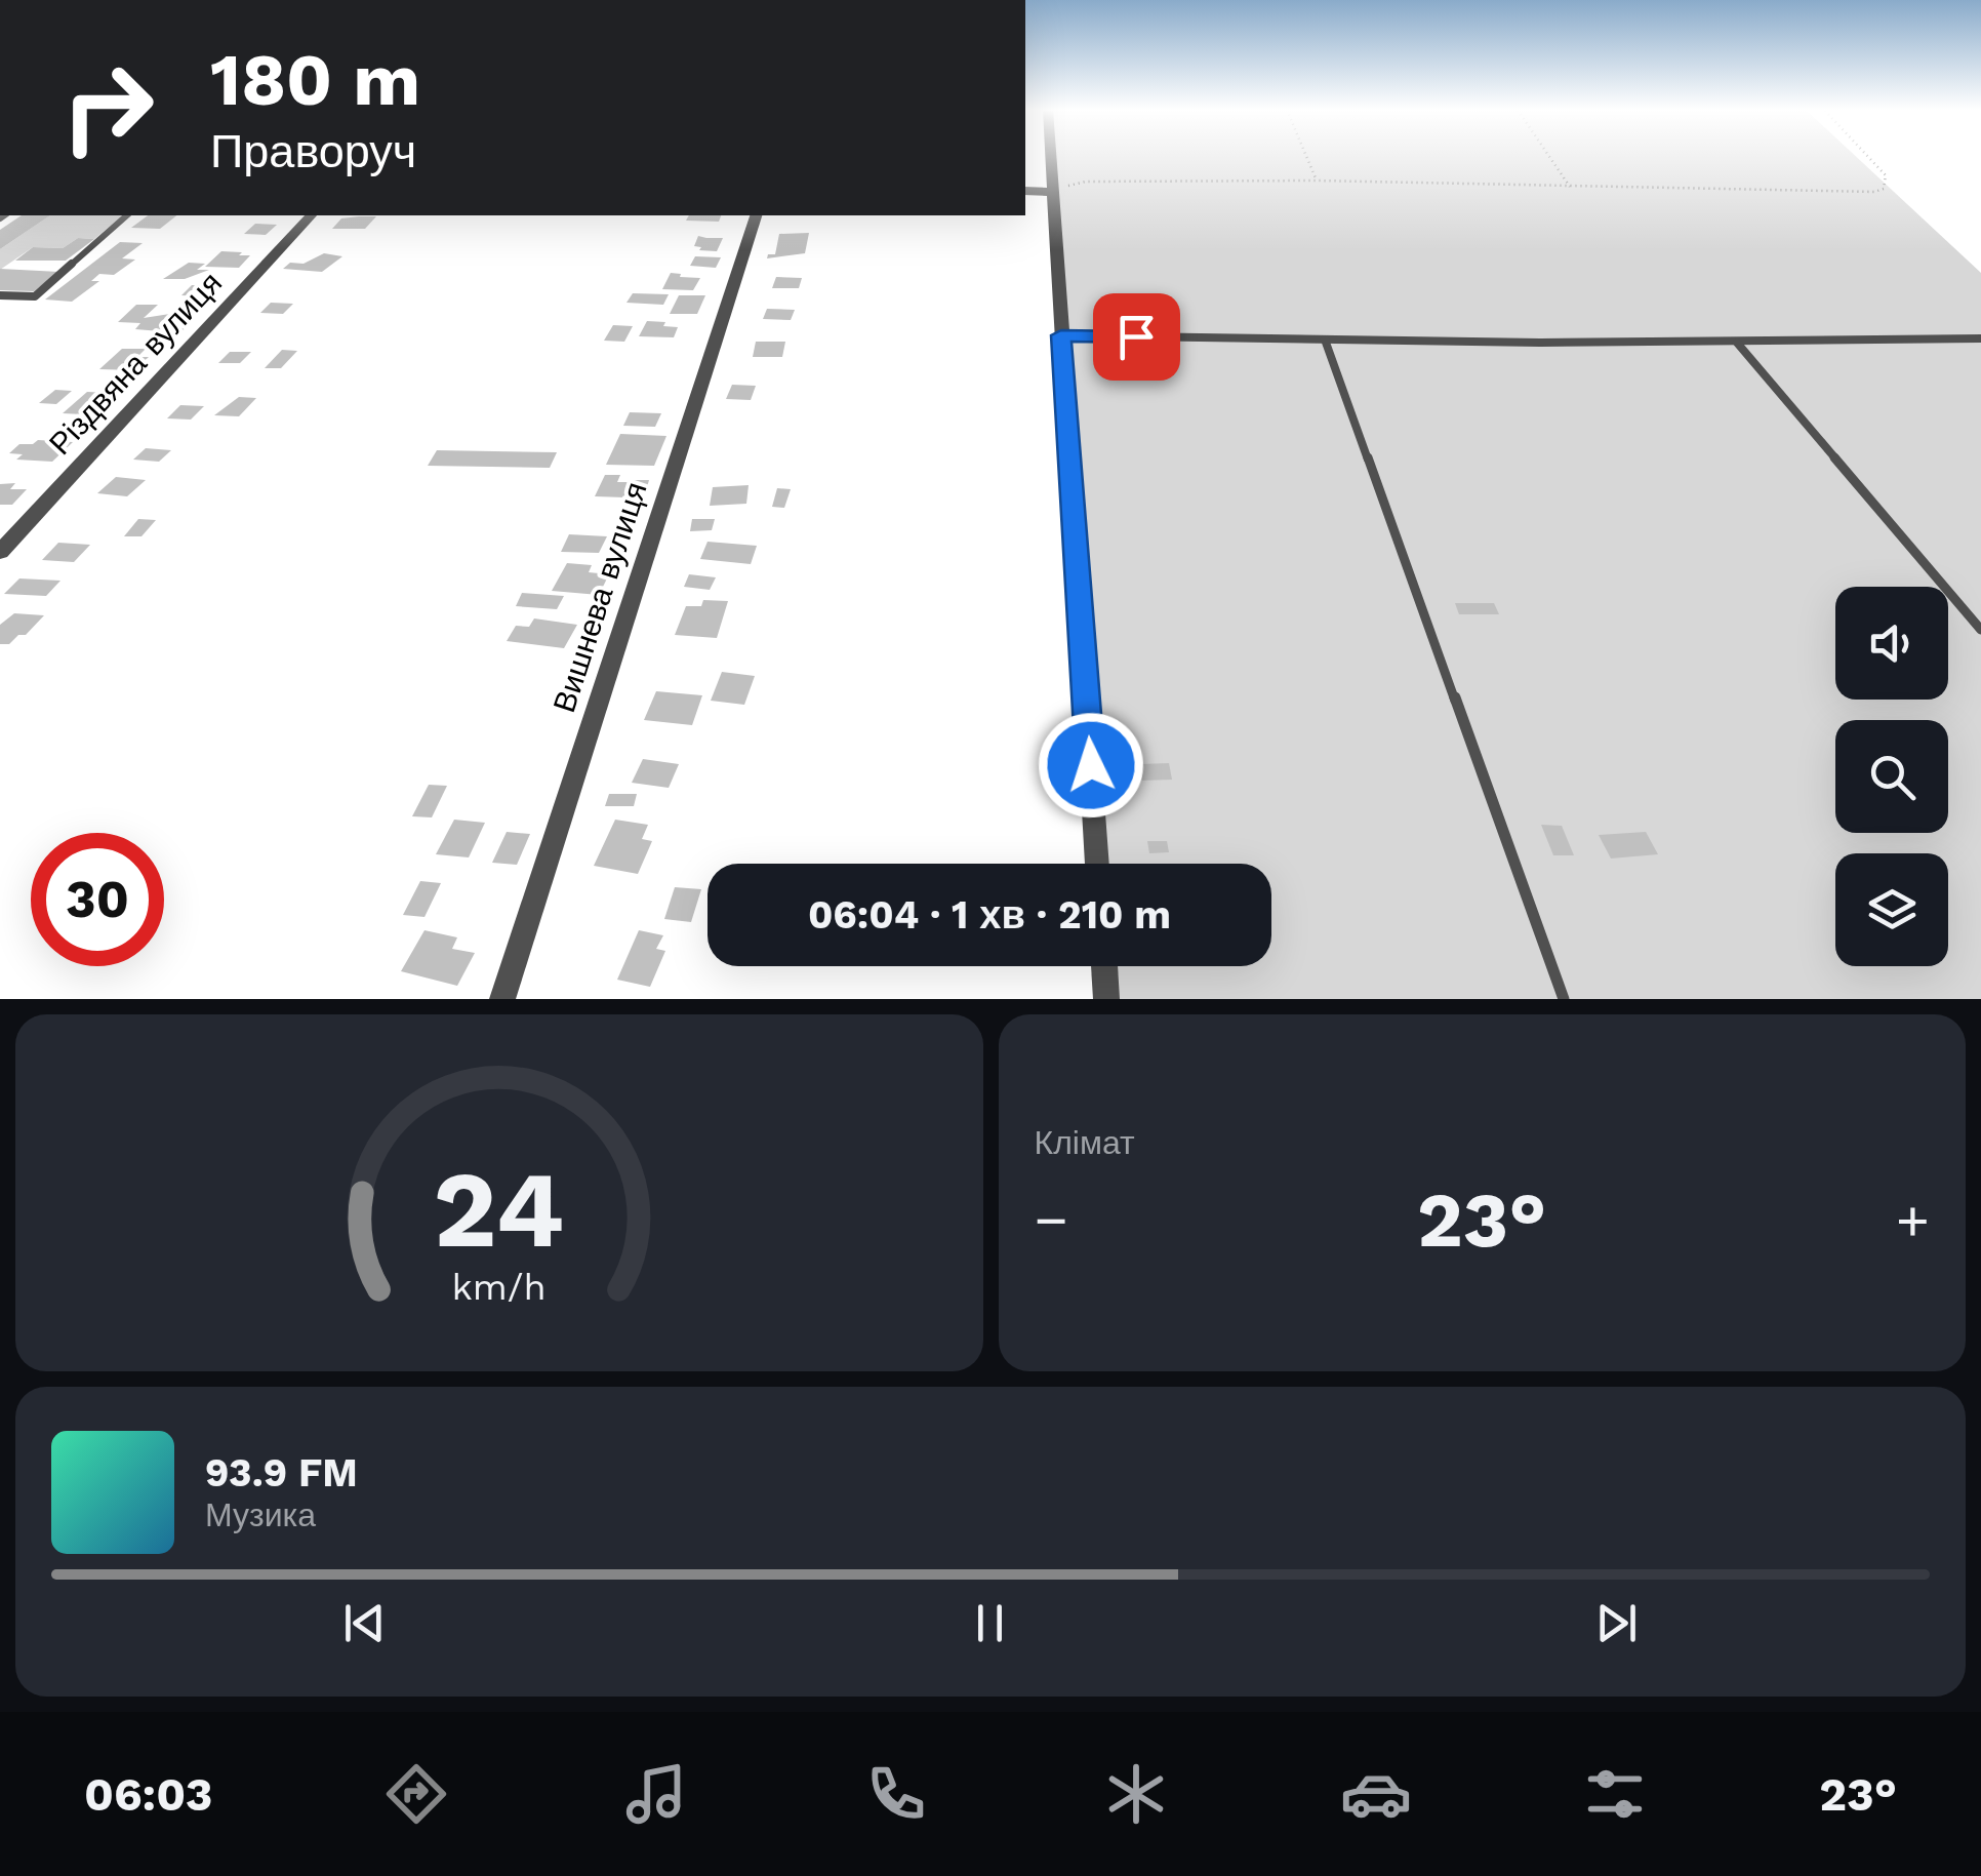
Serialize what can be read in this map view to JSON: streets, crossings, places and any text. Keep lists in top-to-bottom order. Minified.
{"streets":{"street":["Різдвяна вулиця","Вишнева вулиця"]},"page":{"turn":["180 m","Праворуч"],"limit":"30","trip":"06:04 · 1 хв · 210 m","tile":"Клімат","heat":["−","23°","+"],"song":["93.9 FM","Музика"],"tabs":["06:03","23°"],"gauge":["24","km/h"]}}
